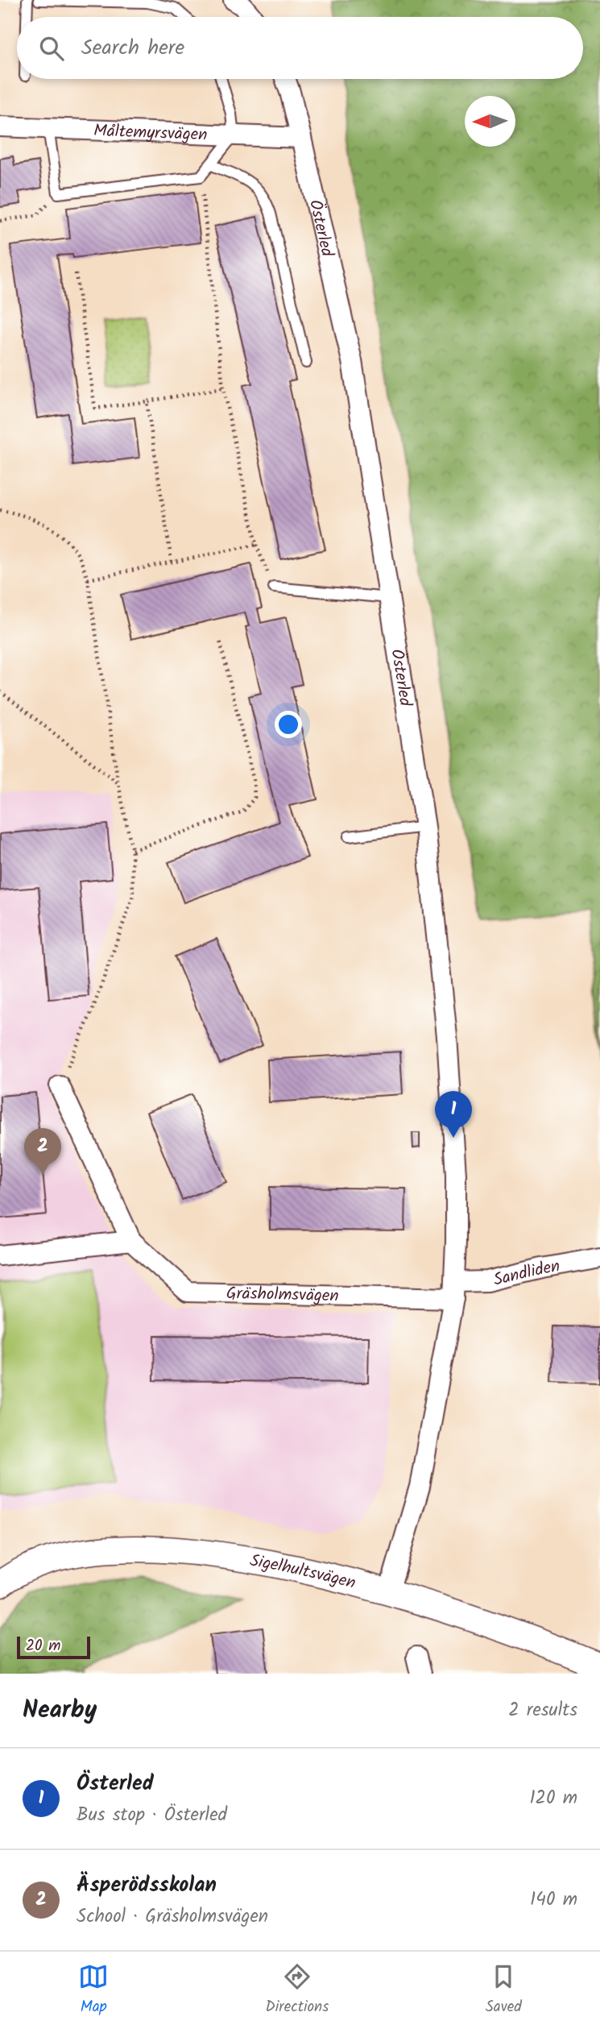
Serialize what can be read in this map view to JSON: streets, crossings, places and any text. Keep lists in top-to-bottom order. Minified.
{"streets":{"street":["Måltemyrsvägen","Österled","Sandliden","Gräsholmsvägen","Sigelhultsvägen"]},"crossings":[["Måltemyrsvägen","Österled"],["Österled","Sandliden"],["Österled","Gräsholmsvägen"],["Österled","Sigelhultsvägen"],["Sandliden","Gräsholmsvägen"]],"scale_bar":"20 m","north":"left","page":{"search":"Search here","pins":["1","2"],"scale":"20 m","heading":["Nearby","2 results"],"list":[{"mark":"1","name":"Österled","note":"Bus stop · Österled","value":"120 m"},{"mark":"2","name":"Äsperödsskolan","note":"School · Gräsholmsvägen","value":"140 m"}],"nav":["Map","Directions","Saved"]}}
